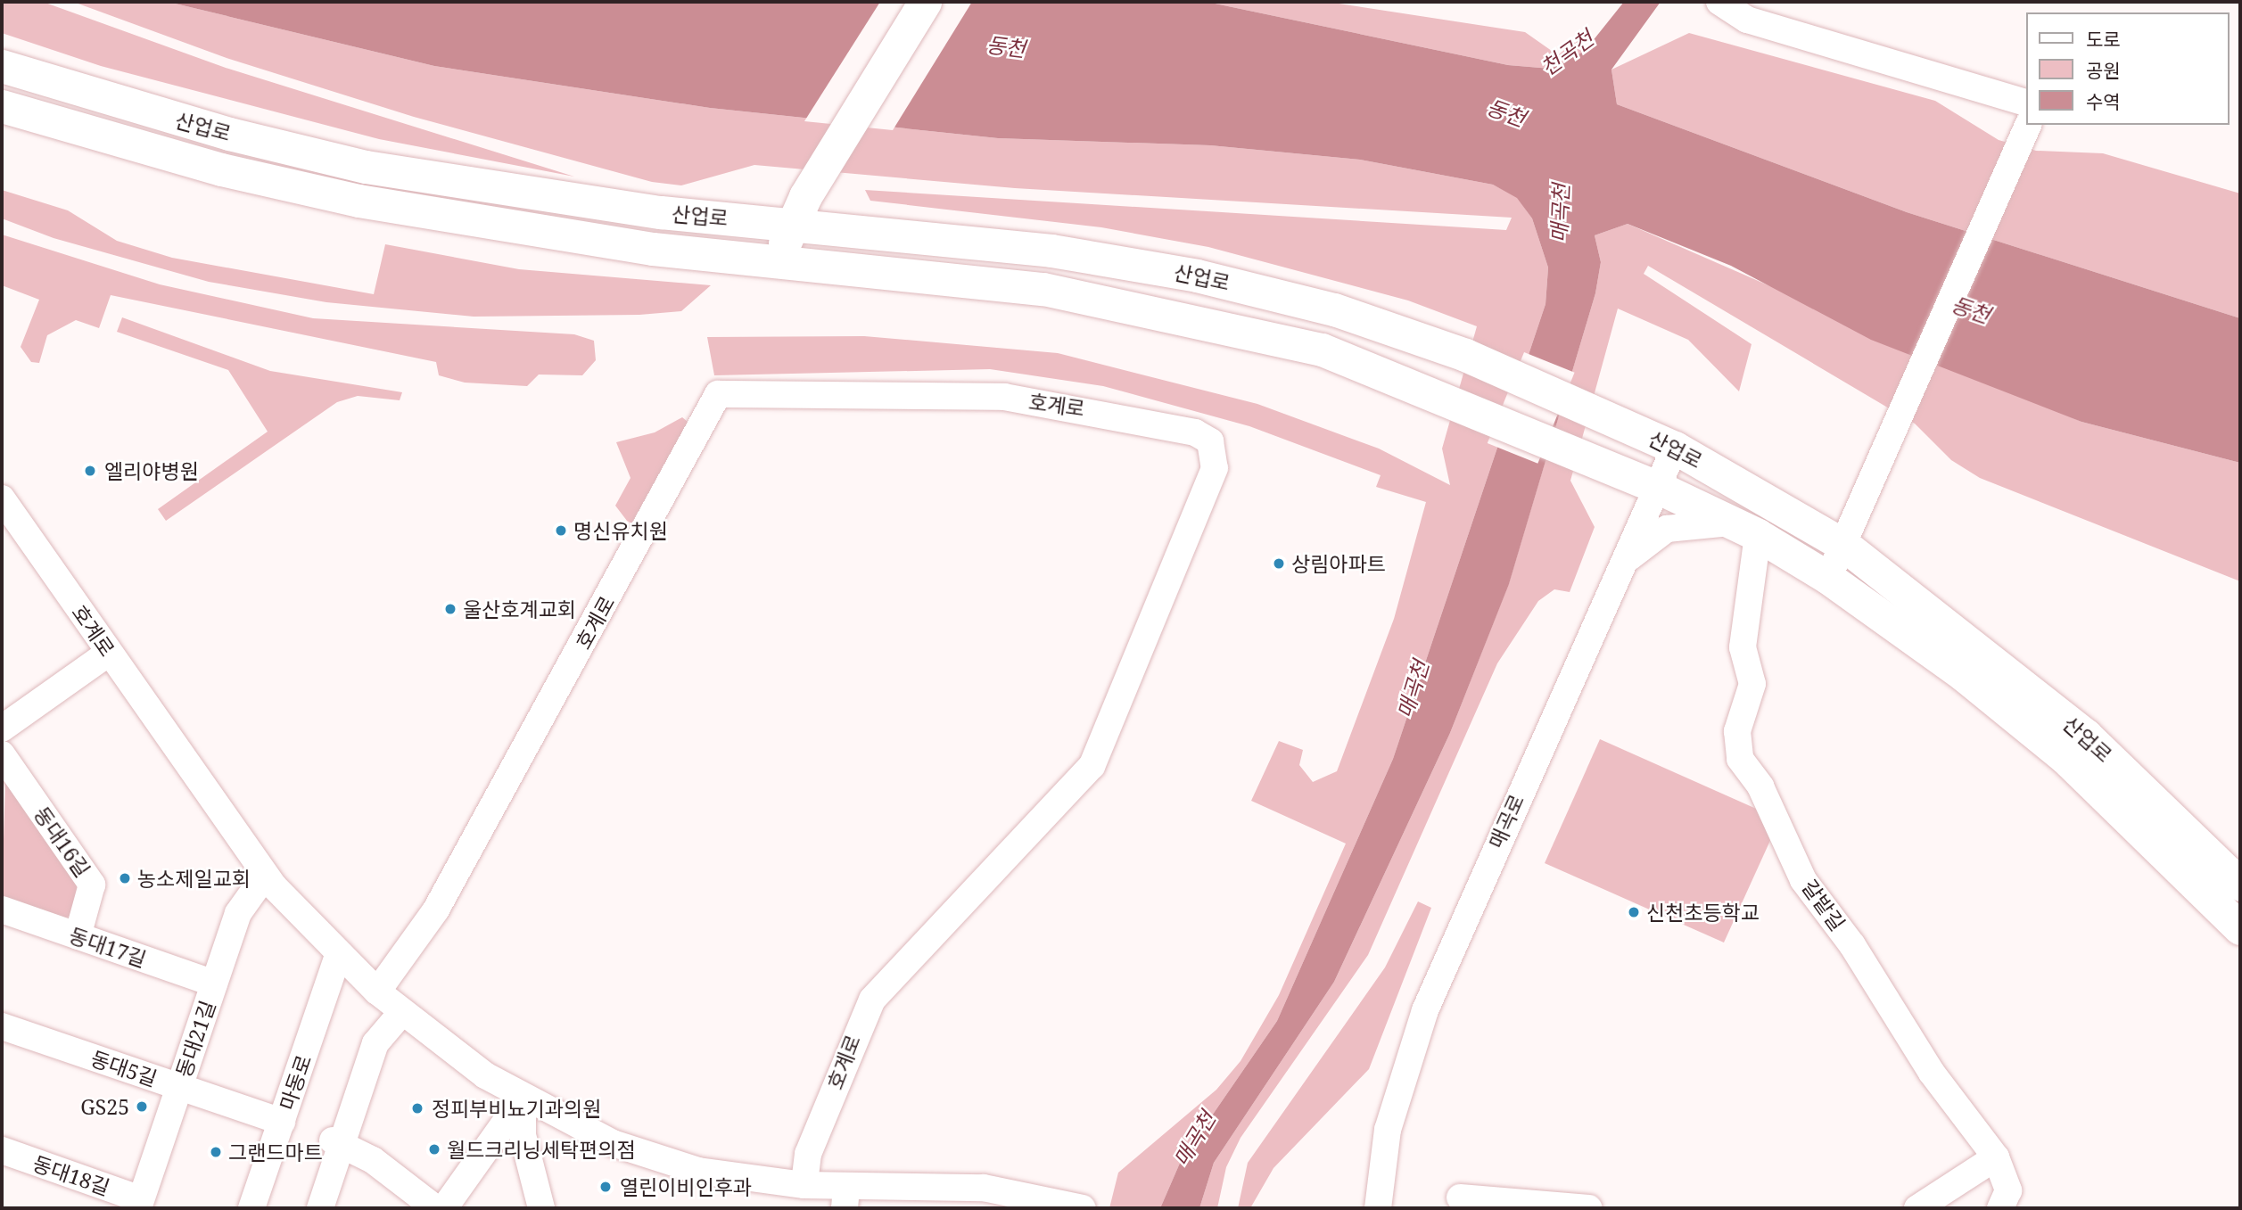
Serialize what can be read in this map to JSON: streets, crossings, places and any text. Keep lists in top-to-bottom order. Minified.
{"streets":{"main road":["산업로"],"street":["호계로","매곡로","동대16길","갈밭길","동대17길","동대21길","동대5길","마동로","동대18길"]},"crossings":[["산업로","매곡로"],["산업로","갈밭길"],["호계로","동대21길"],["호계로","마동로"],["동대16길","동대17길"],["동대17길","동대21길"],["동대21길","동대5길"],["동대21길","동대18길"],["동대5길","마동로"]],"water":["동천","천곡천","매곡천"],"places":["엘리야병원","명신유치원","상림아파트","울산호계교회","농소제일교회","신천초등학교","GS25","정피부비뇨기과의원","월드크리닝세탁편의점","그랜드마트","열린이비인후과"],"legend":["도로","공원","수역"]}
